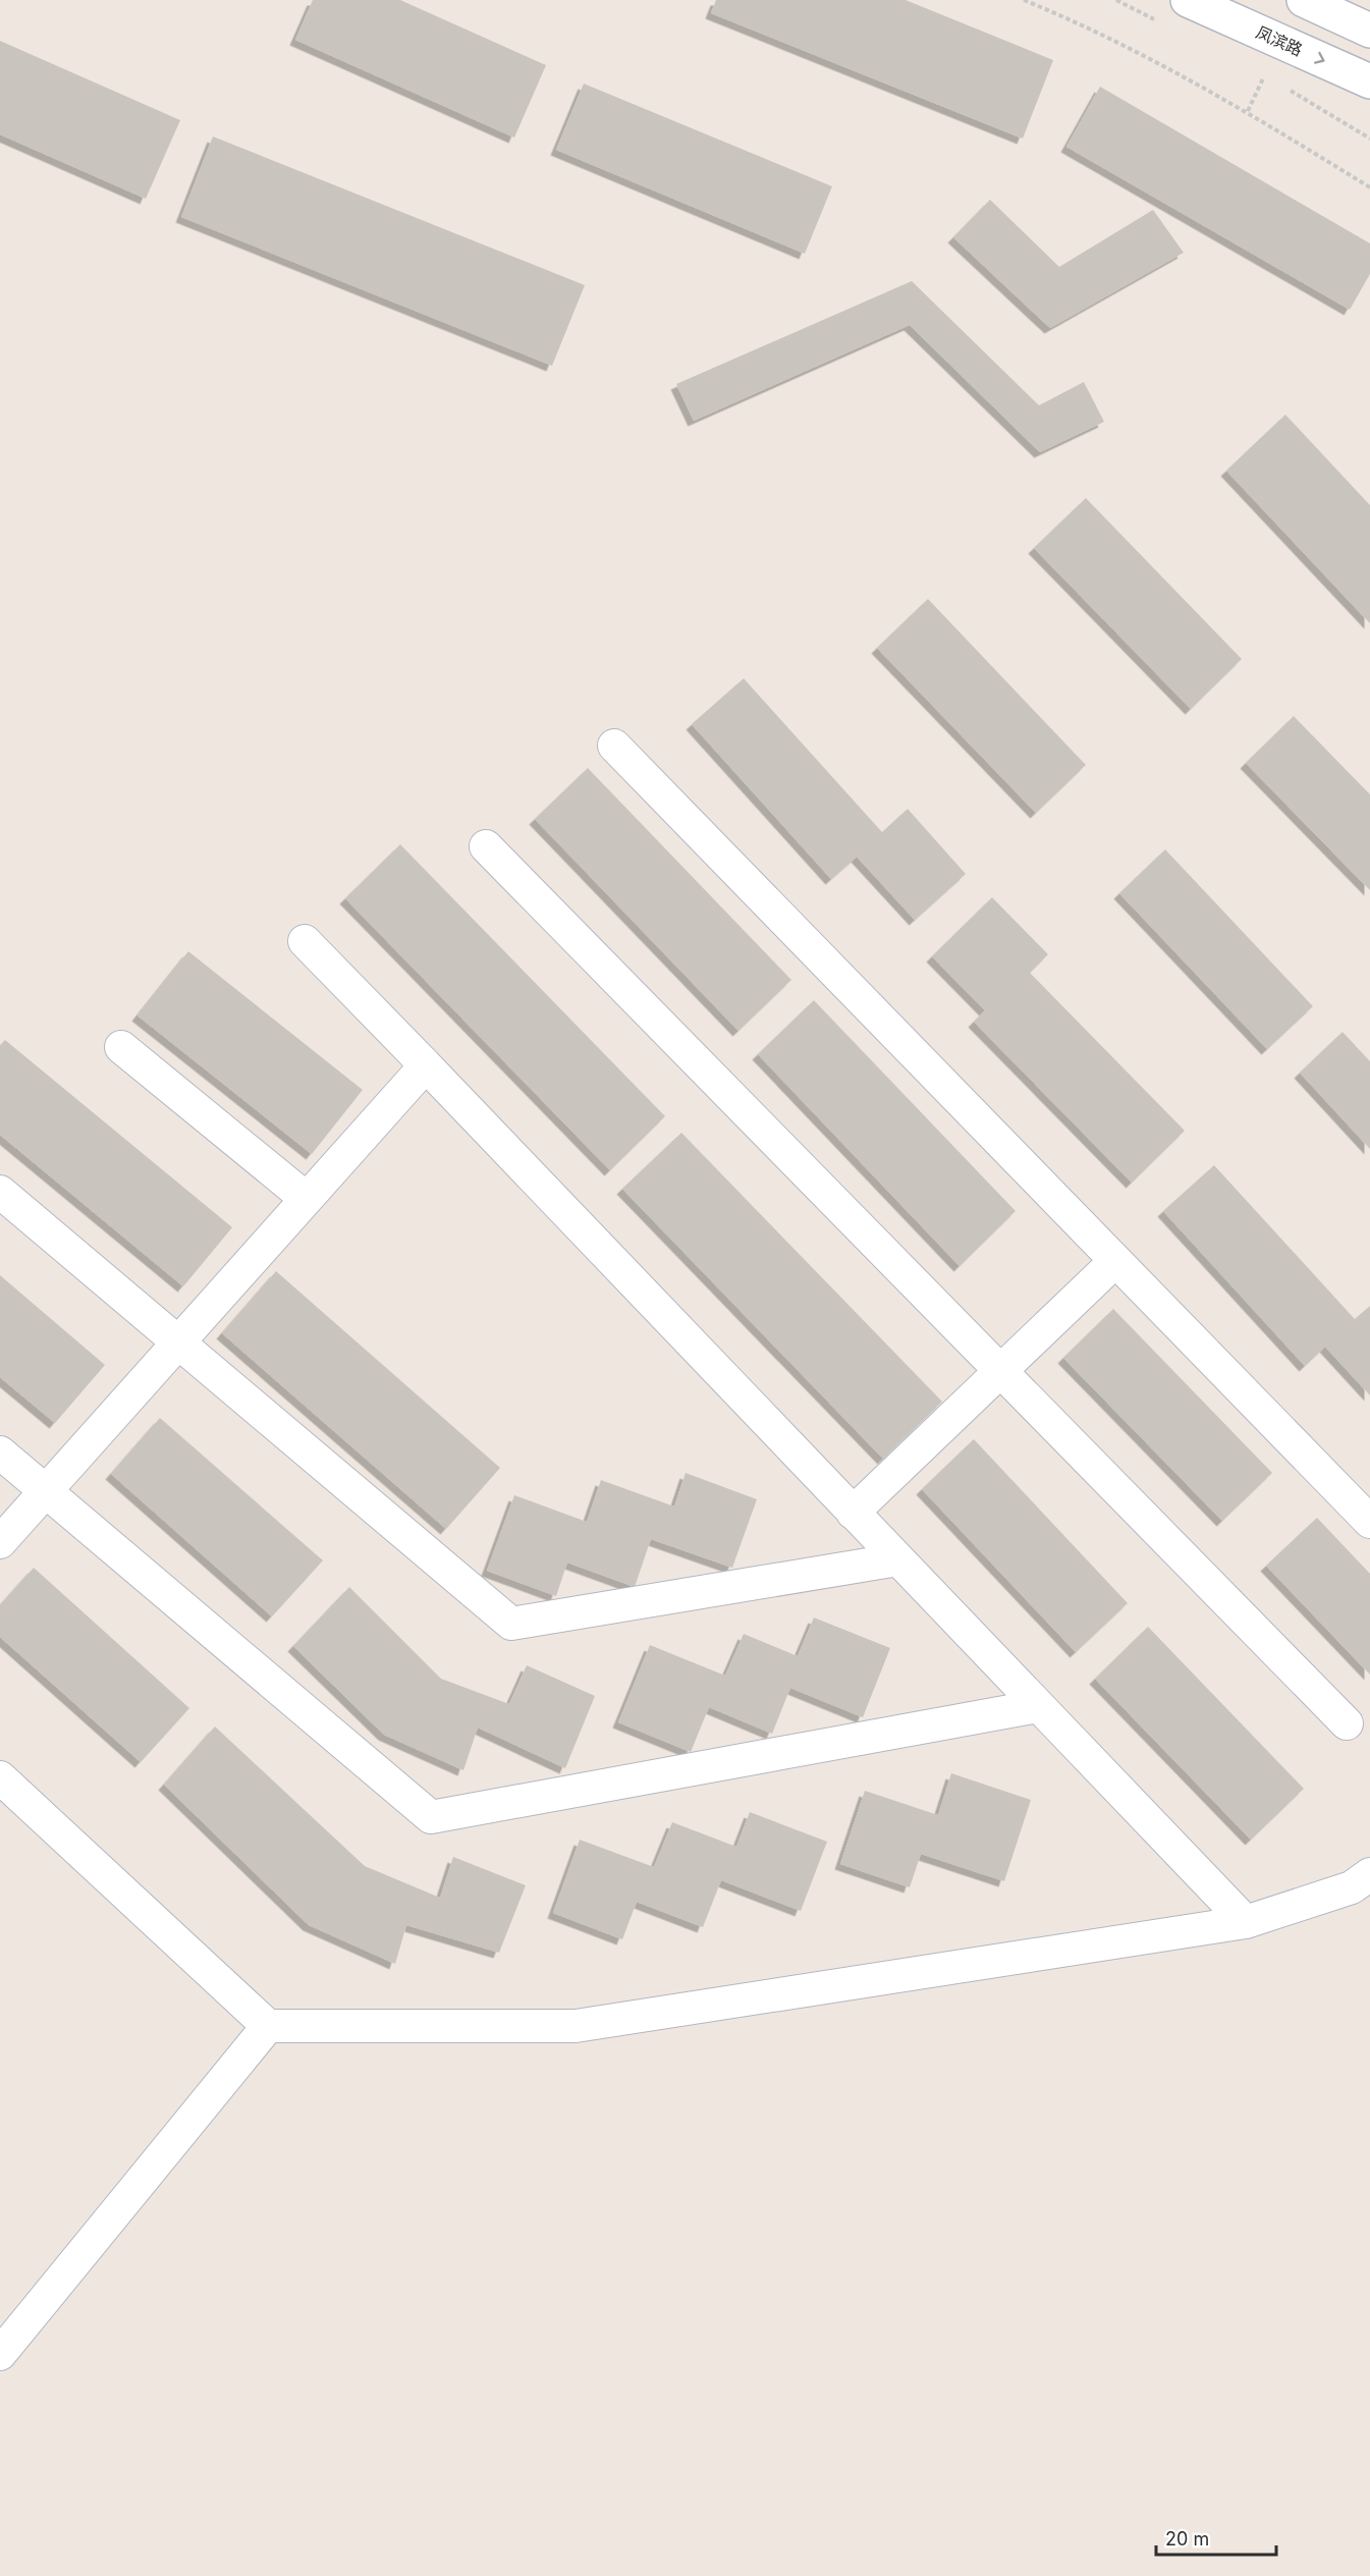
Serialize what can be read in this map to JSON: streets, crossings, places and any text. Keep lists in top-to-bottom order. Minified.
{"streets":{"street":["凤滨路"]},"scale_bar":"20 m"}
